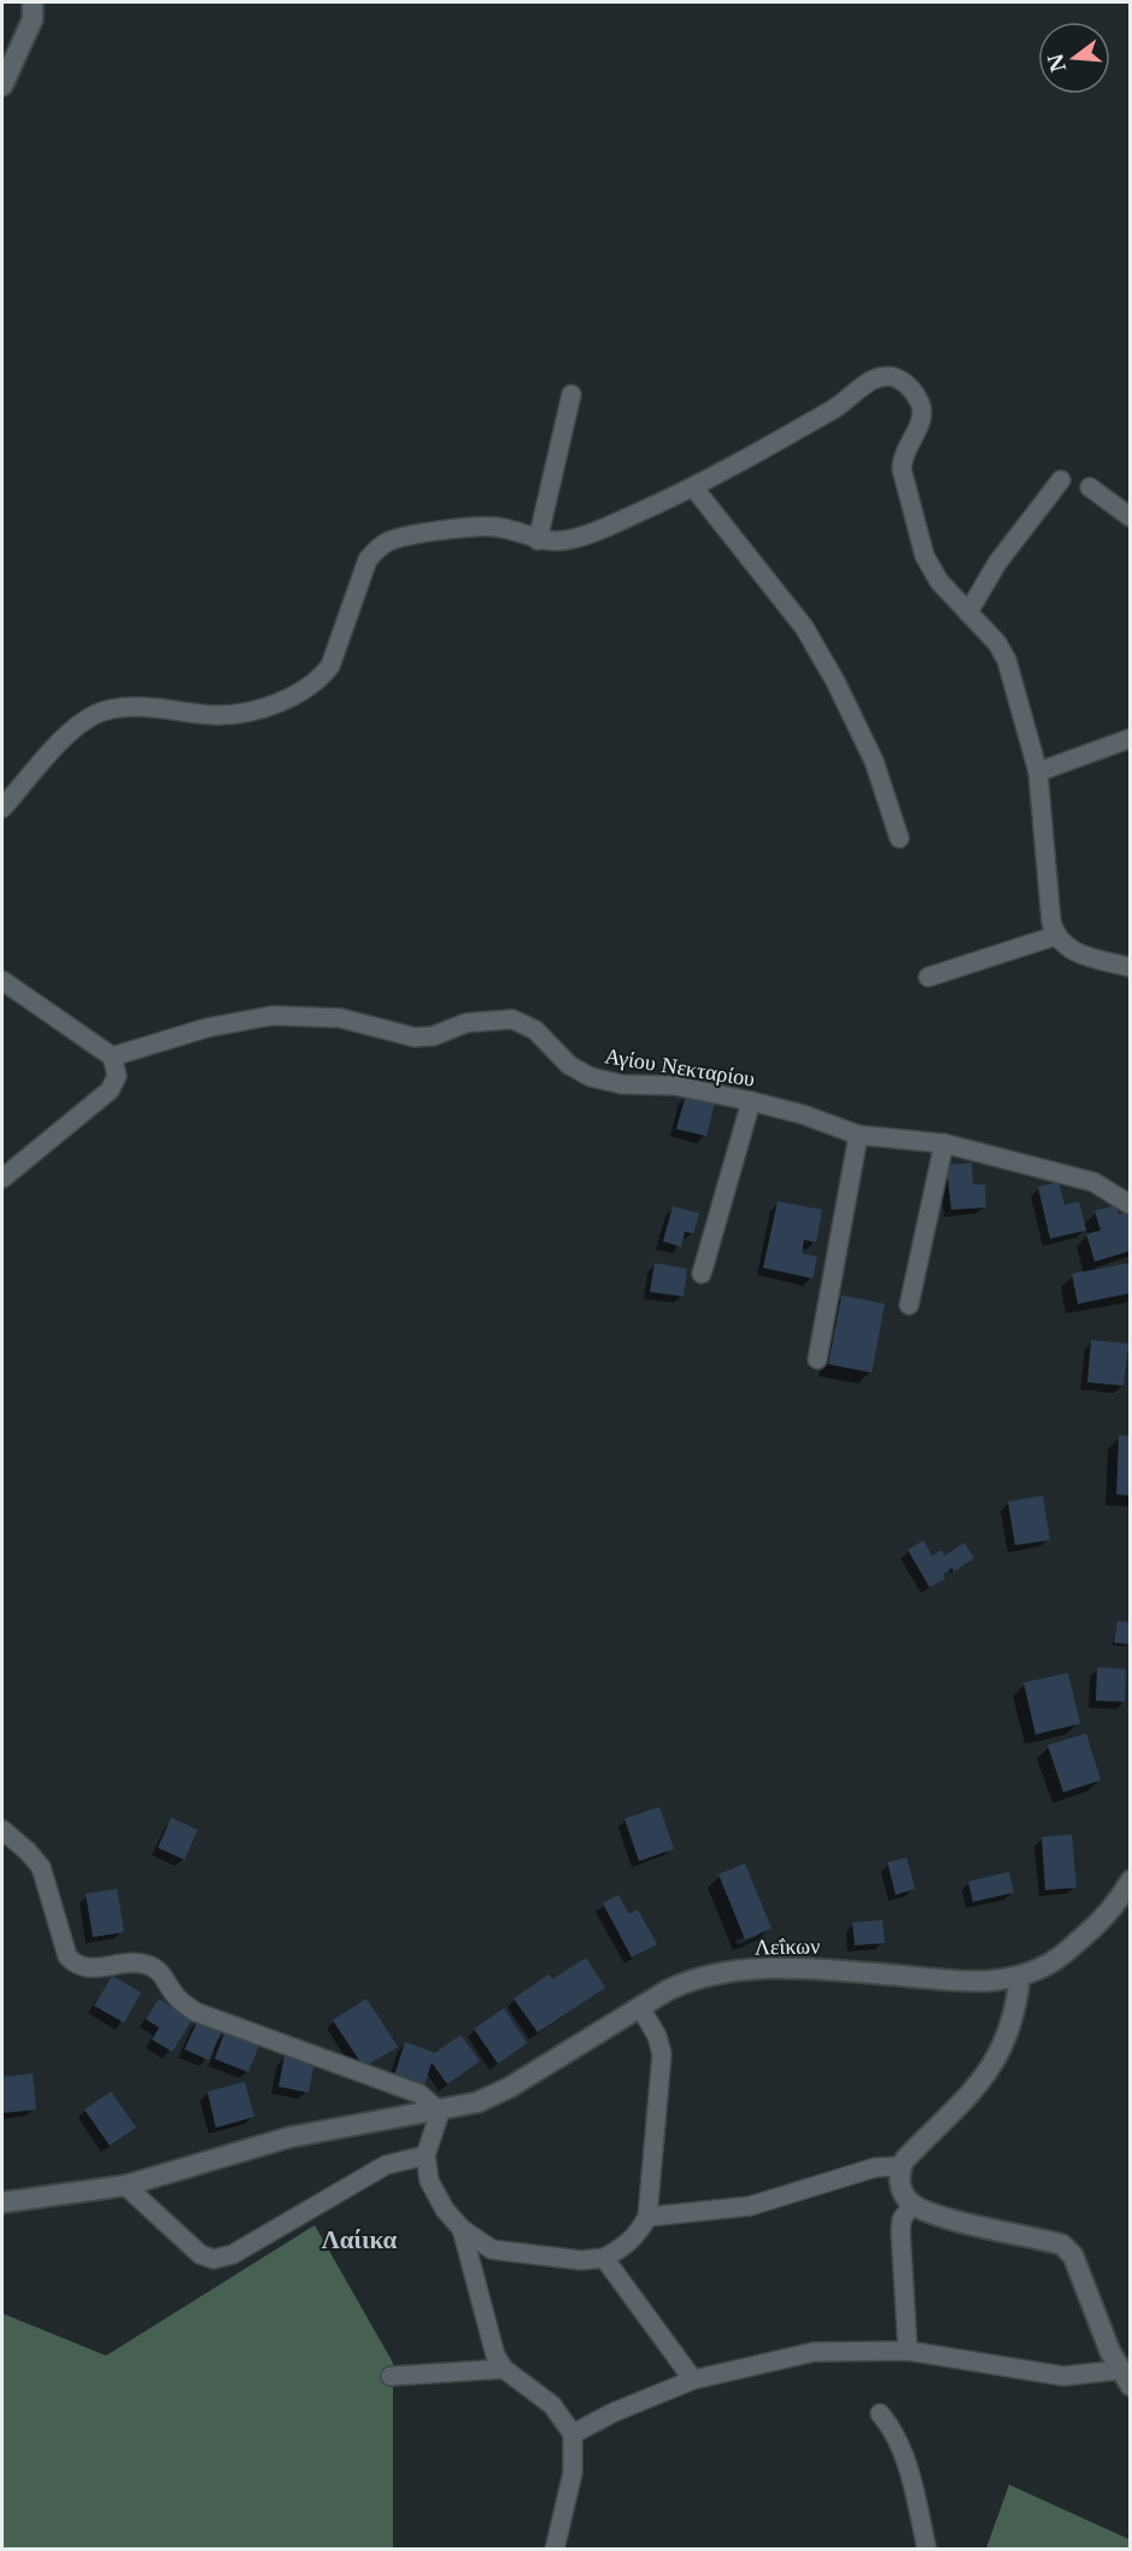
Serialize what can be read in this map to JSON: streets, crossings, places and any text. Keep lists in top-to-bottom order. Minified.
{"streets":{"street":["Αγίου Νεκταρίου","Λεΐκων"]},"districts":["Λαίικα"],"north":"left"}
